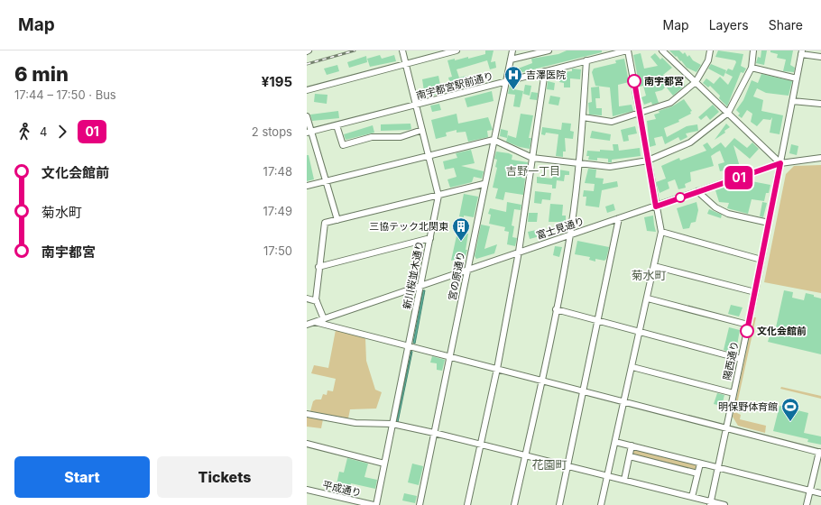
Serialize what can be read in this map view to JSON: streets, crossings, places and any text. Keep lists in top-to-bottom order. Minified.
{"streets":{"street":["南宇都宮駅前通り","富士見通り","新川桜並木通り","宮の原通り","陽西通り","平成通り"]},"crossings":[["南宇都宮駅前通り","新川桜並木通り"],["南宇都宮駅前通り","宮の原通り"],["富士見通り","新川桜並木通り"],["富士見通り","宮の原通り"],["富士見通り","陽西通り"]],"districts":["吉野一丁目","菊水町","花園町"],"places":{"other":["南宇都宮","文化会館前"],"hospital":["吉澤医院"],"building":["三協テック北関東"],"sports":["明保野体育館"]},"lines":["bus line 01"],"page":{"header":"Map","nav":["Map","Layers","Share"],"heading":["6 min","17:44 – 17:50 · Bus","¥195"],"on_map":"01","legs":["4","01","2 stops"],"list":[{"name":"文化会館前","value":"17:48"},{"name":"菊水町","value":"17:49"},{"name":"南宇都宮","value":"17:50"}],"buttons":["Start","Tickets"]}}
